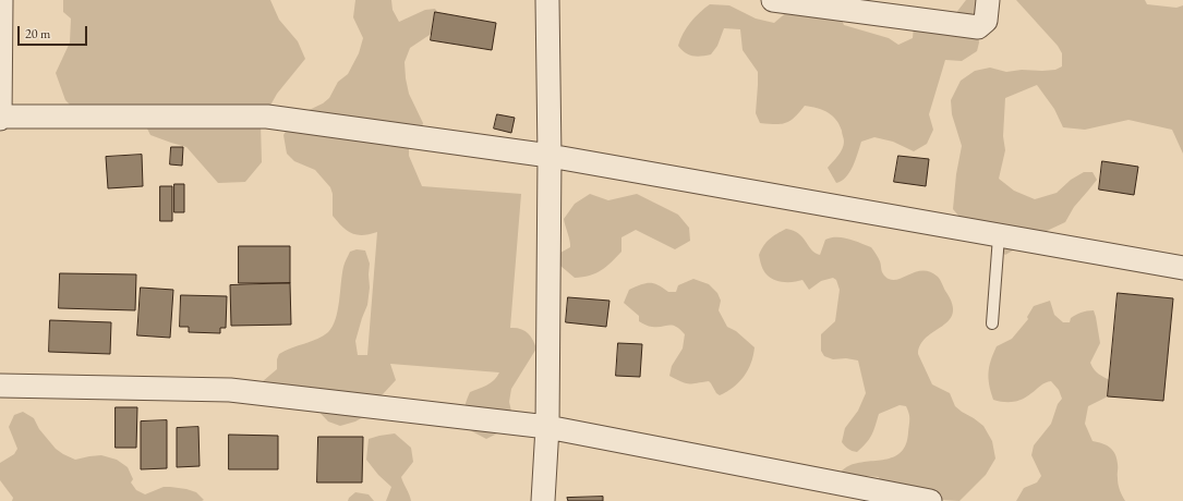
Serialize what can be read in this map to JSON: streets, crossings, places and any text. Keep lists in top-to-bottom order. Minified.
{"scale_bar":"20 m"}
